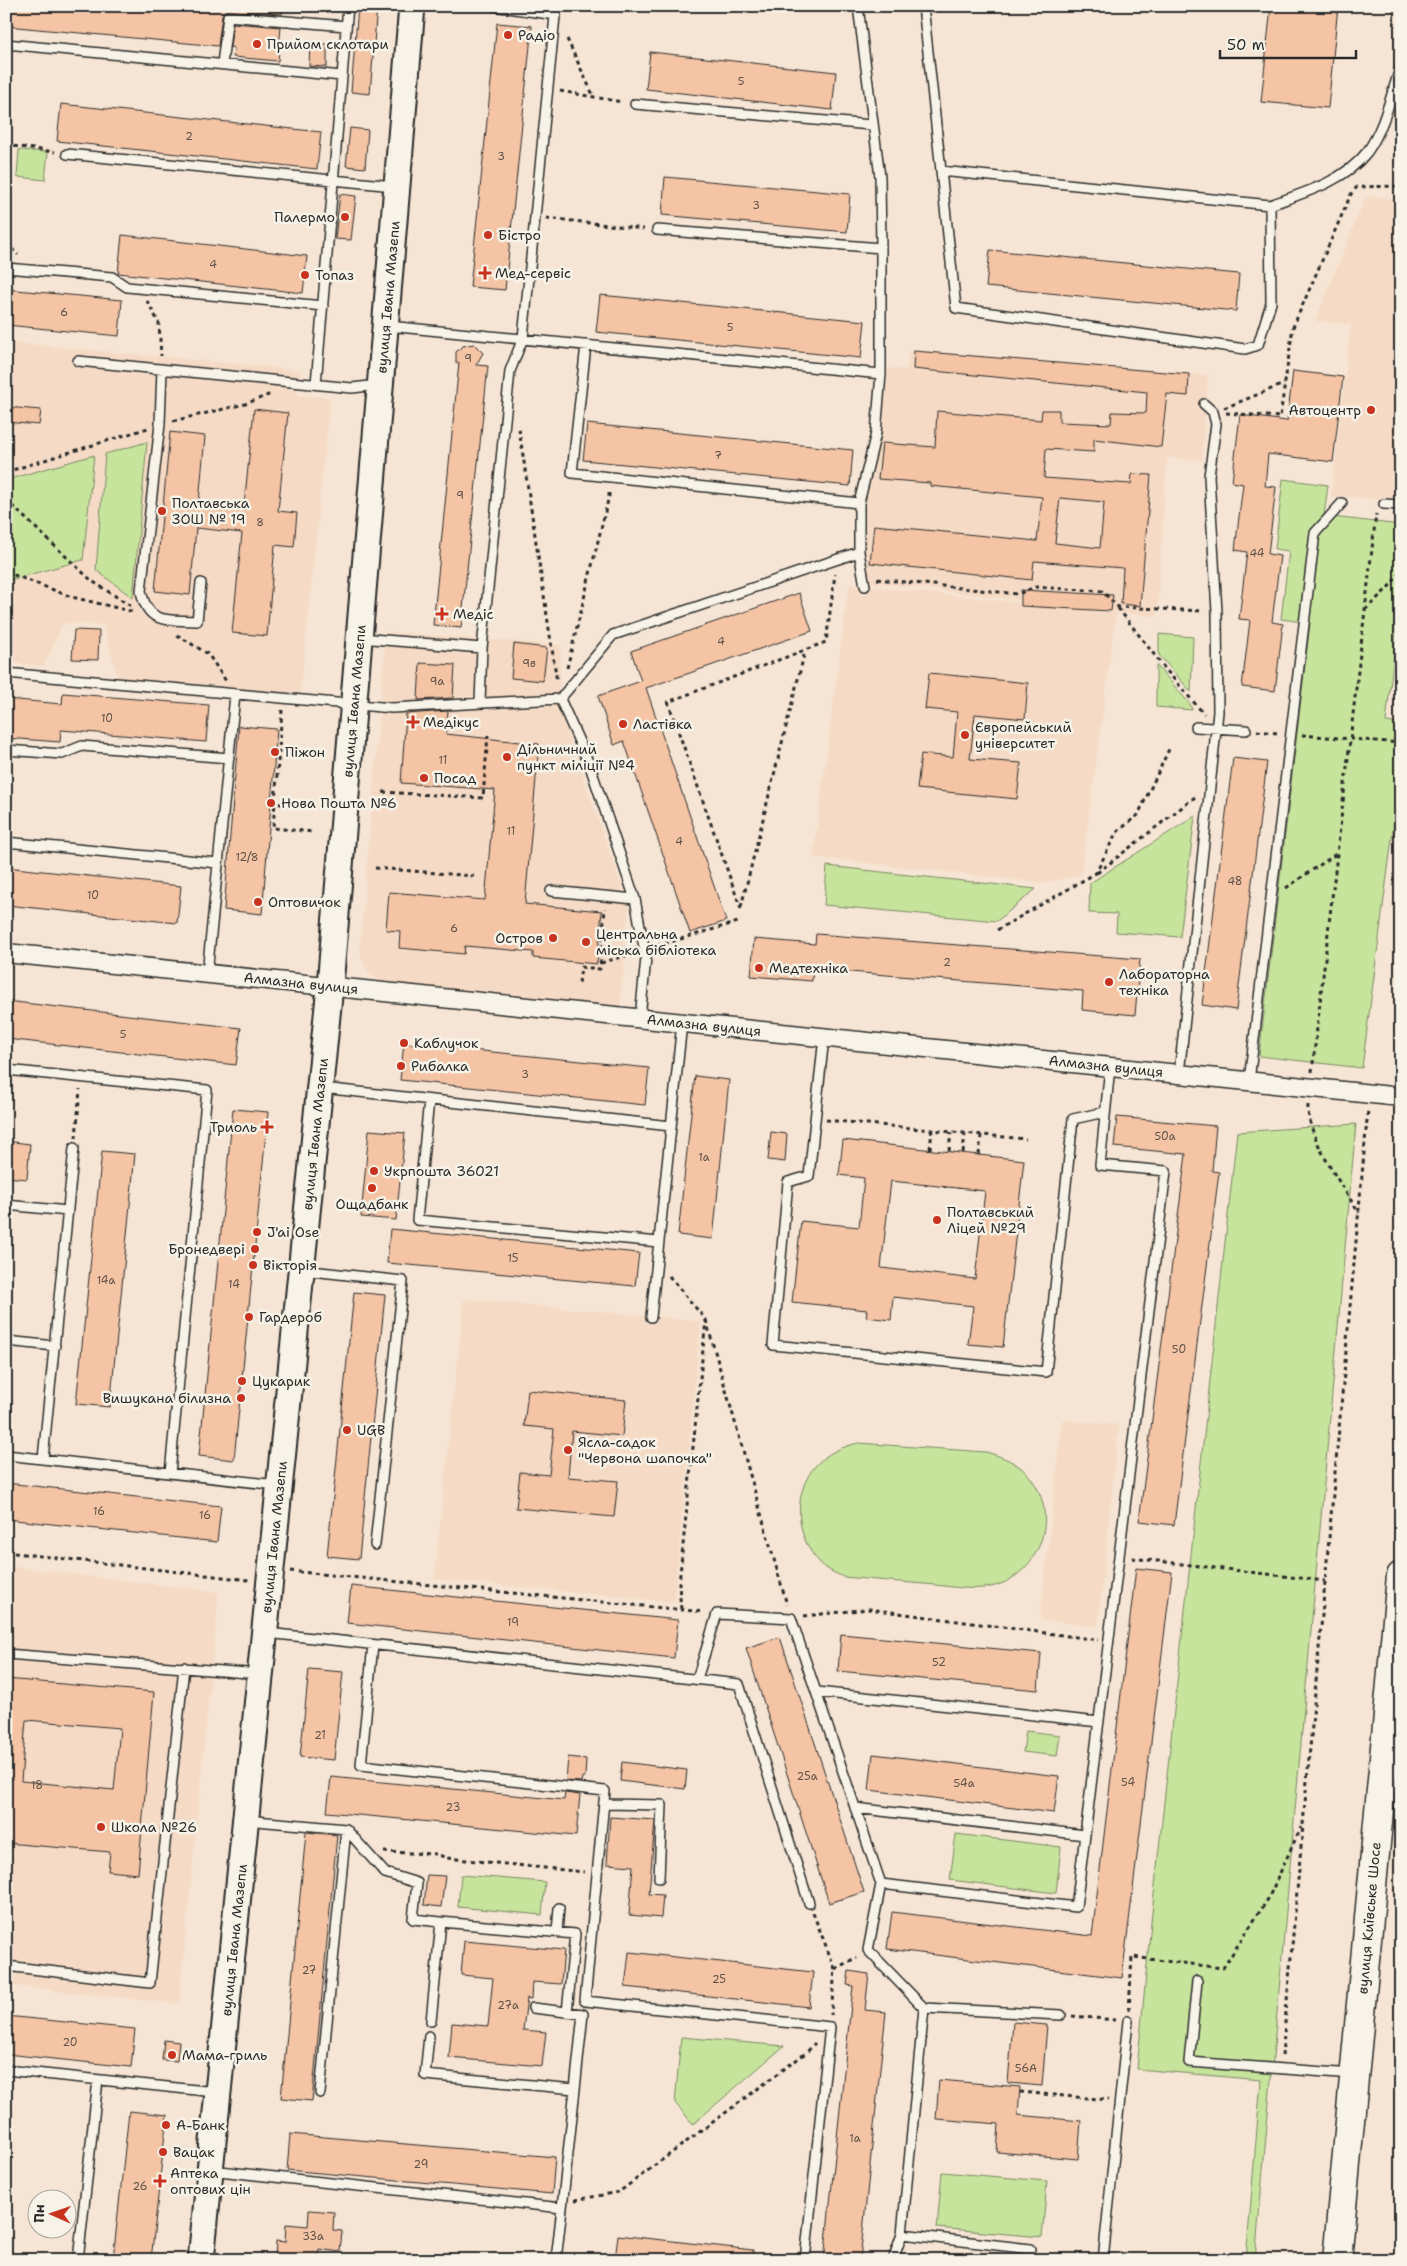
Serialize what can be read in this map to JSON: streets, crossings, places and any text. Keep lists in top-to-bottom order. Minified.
{"streets":{"highway":["вулиця Київське Шосе"],"main road":["вулиця Івана Мазепи"],"street":["Алмазна вулиця"]},"crossings":[["вулиця Івана Мазепи","Алмазна вулиця"]],"places":{"other":["Радіо","Прийом склотари","Палермо","Бістро","Топаз","Автоцентр","Полтавська ЗОШ № 19","Ластівка","Європейський університет","Піжон","Дільничний пункт міліції №4","Посад","Нова Пошта №6","Оптовичок","Остров","Центральна міська бібліотека","Медтехніка","Лабораторна техніка","Каблучок","Рибалка","Укрпошта 36021","Ощадбанк","Полтавський Ліцей №29","J'ai Ose","Бронедвері","Вікторія","Гардероб","Цукарик","Вишукана білизна","UGB","Ясла-садок \"Червона шапочка\"","Школа №26","Мама-гриль","А-Банк","Вацак"],"health":["Мед-сервіс","Медіс","Медікус","Триоль","Аптека оптових цін"]},"house_numbers":["5","2","3","3","4","6","5","9","7","9","8","44","4","9в","9а","10","11","11","4","12/8","48","10","6","2","5","3","50а","1а","15","14а","14","50","16","16","19","52","21","25а","54","54а","18","23","27","25","27а","20","56А","1а","29","26","33а"],"scale_bar":"50 m","north":"left"}
